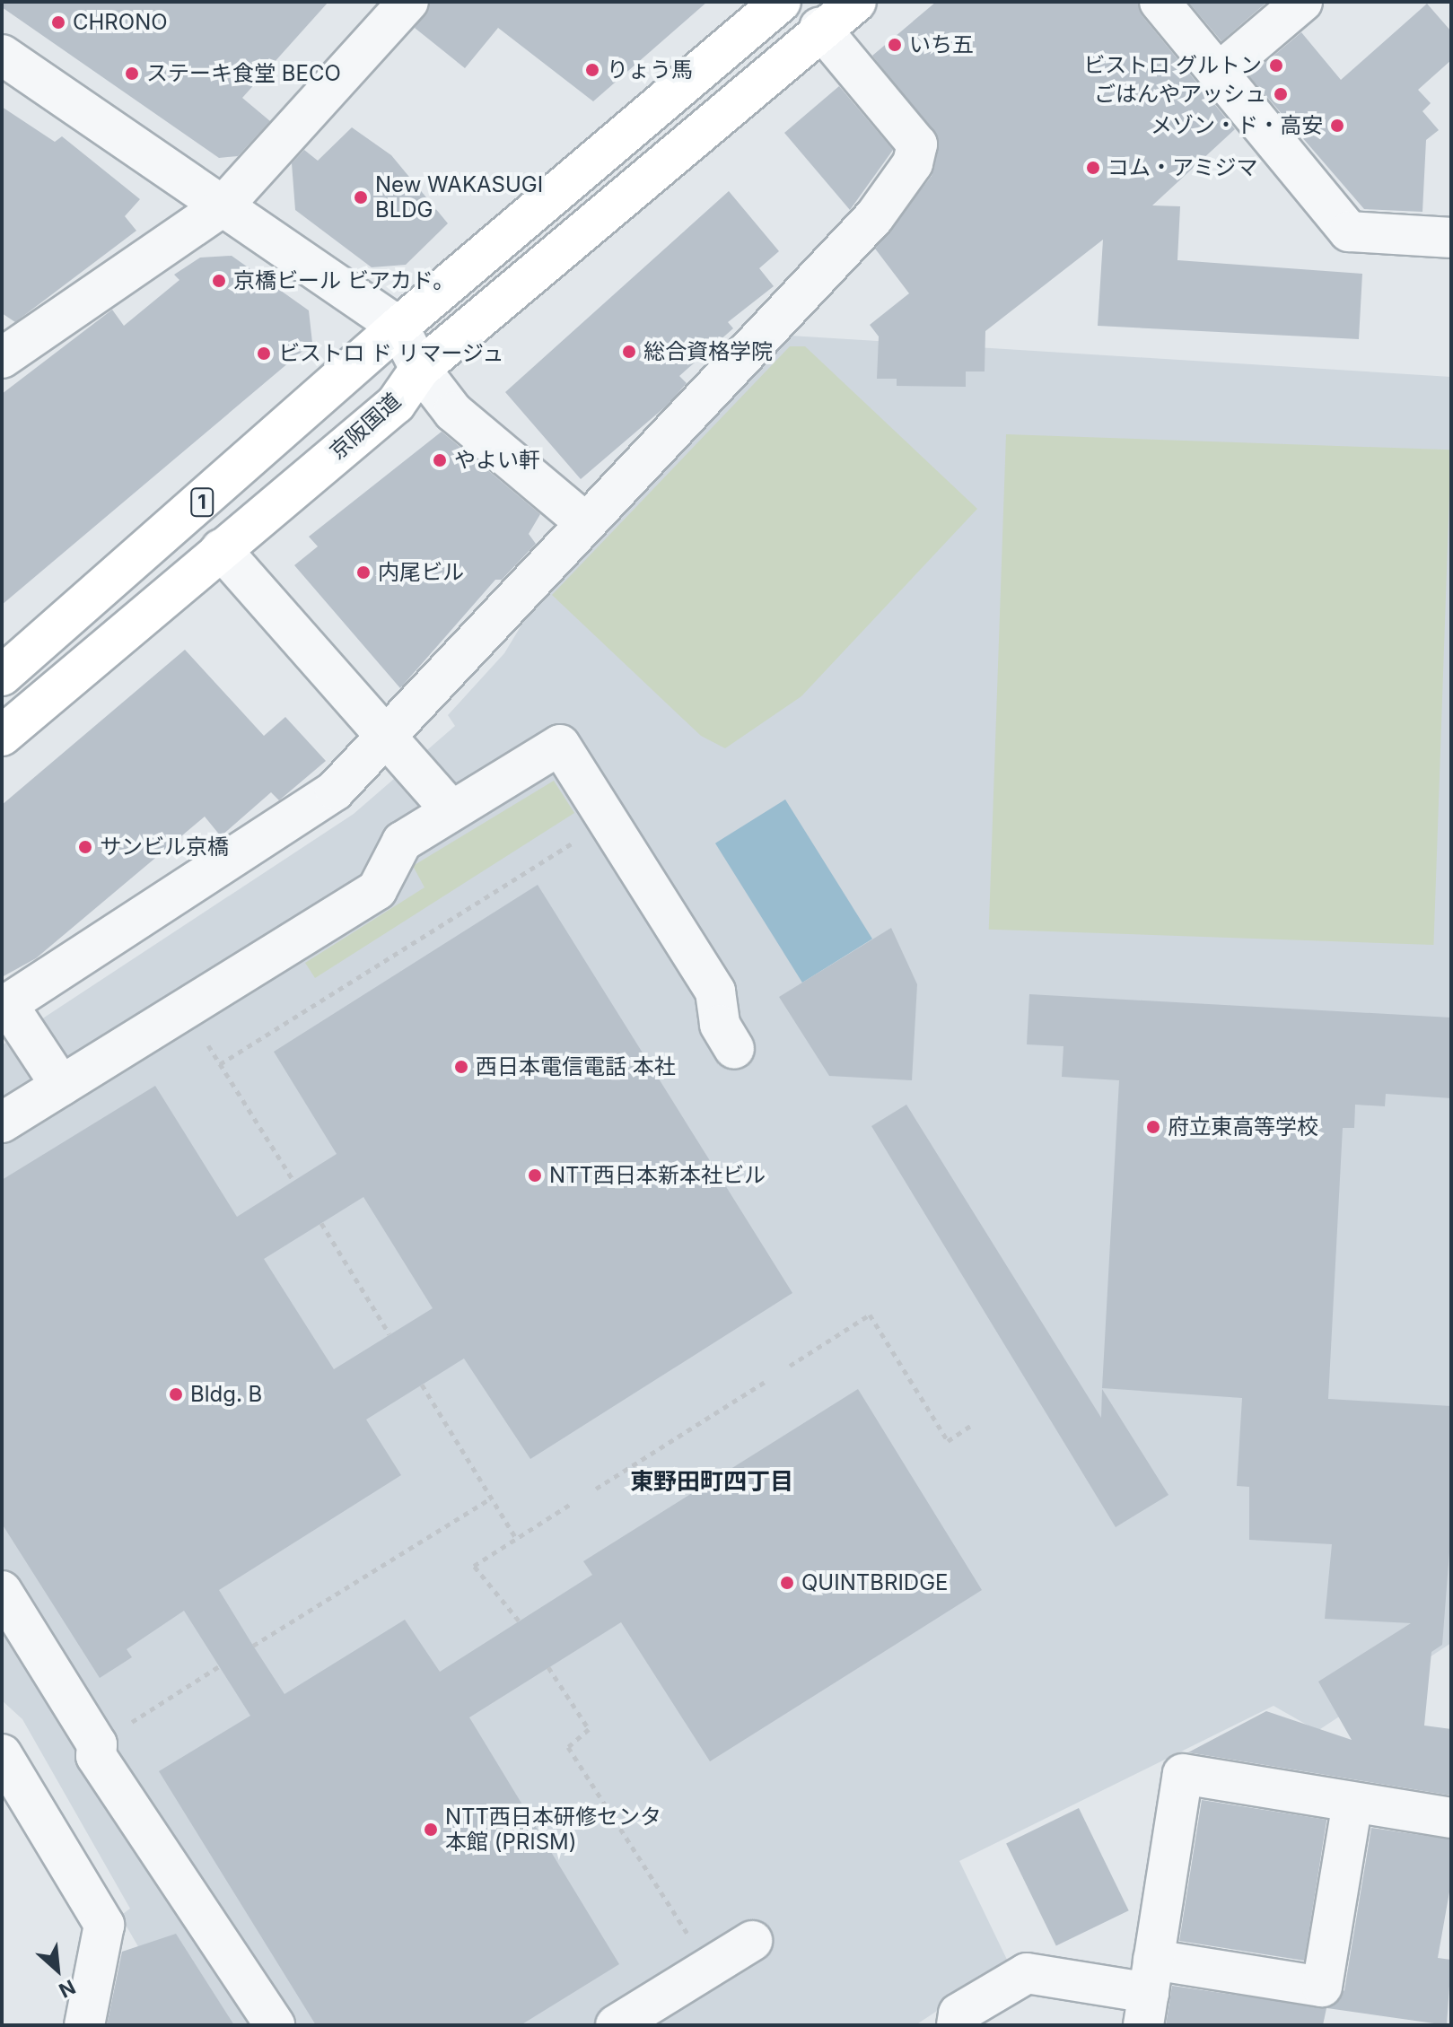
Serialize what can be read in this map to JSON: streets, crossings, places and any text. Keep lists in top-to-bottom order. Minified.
{"streets":{"highway":["京阪国道","1"]},"districts":["東野田町四丁目"],"places":["CHRONO","いち五","ビストロ グルトン","りょう馬","ステーキ食堂 BECO","ごはんやアッシュ","メゾン・ド・高安","コム・アミジマ","New WAKASUGI BLDG","京橋ビール ビアカド。","総合資格学院","ビストロ ド リマージュ","やよい軒","内尾ビル","サンビル京橋","西日本電信電話 本社","府立東高等学校","NTT西日本新本社ビル","Bldg. B","QUINTBRIDGE","NTT西日本研修センタ 本館 (PRISM)"],"north":"bottom right"}
